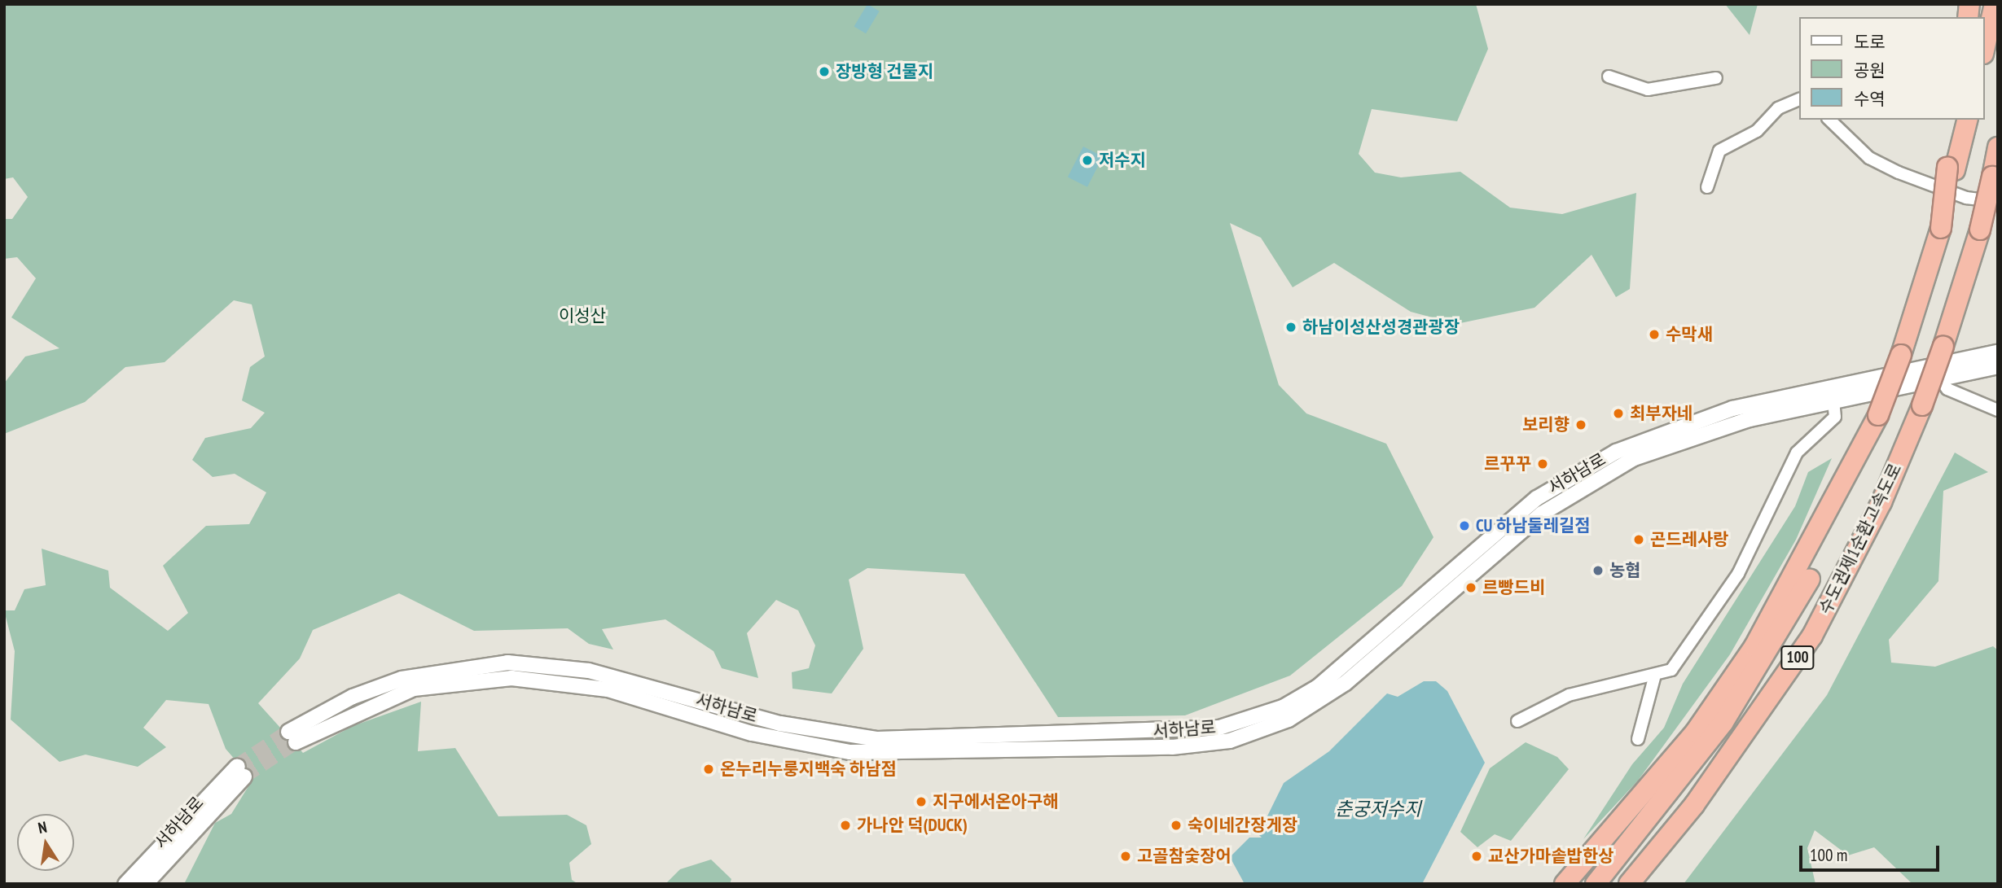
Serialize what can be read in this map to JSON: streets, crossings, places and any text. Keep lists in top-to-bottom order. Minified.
{"streets":{"highway":["수도권제1순환고속도로","100"],"main road":["서하남로"]},"water":["춘궁저수지"],"parks":["이성산"],"places":["장방형 건물지","저수지","하남이성산성경관광장","수막새","최부자네","보리향","르꾸꾸","CU 하남둘레길점","곤드레사랑","농협","르빵드비","온누리누룽지백숙 하남점","지구에서온아구해","가나안 덕(DUCK)","숙이네간장게장","고골참숯장어","교산가마솥밥한상"],"legend":["도로","공원","수역"],"scale_bar":"100 m","north":"top"}
